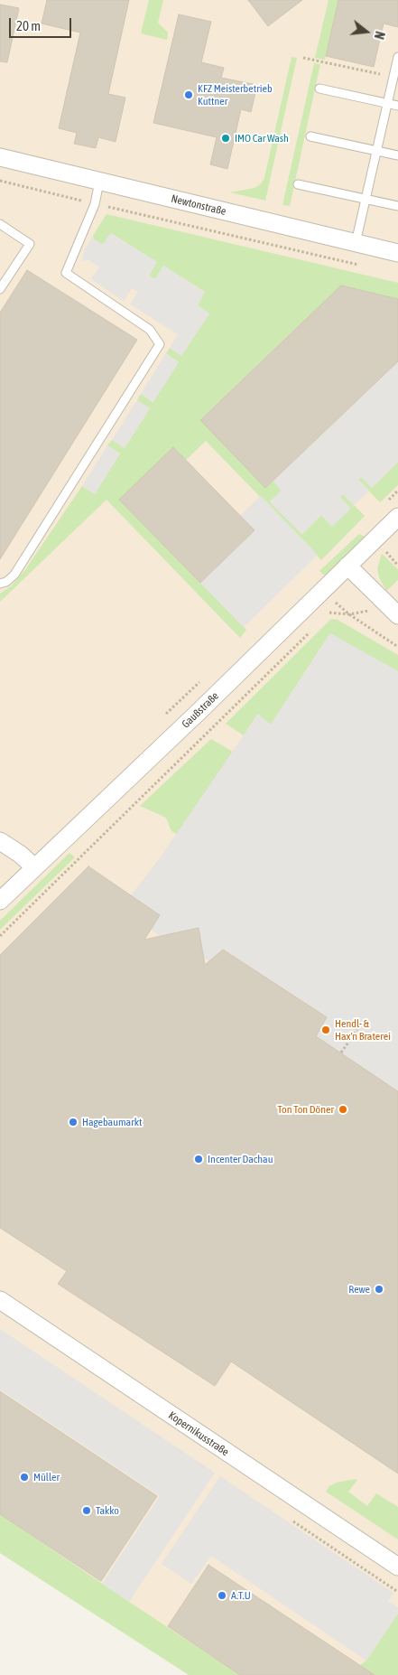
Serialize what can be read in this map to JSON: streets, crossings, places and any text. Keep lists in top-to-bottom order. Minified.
{"streets":{"street":["Newtonstraße","Gaußstraße","Kopernikusstraße"]},"places":["KFZ Meisterbetrieb Kuttner","IMO Car Wash","Hendl- & Hax'n Braterei","Ton Ton Döner","Hagebaumarkt","Incenter Dachau","Rewe","Müller","Takko","A.T.U"],"scale_bar":"20 m","north":"right"}
